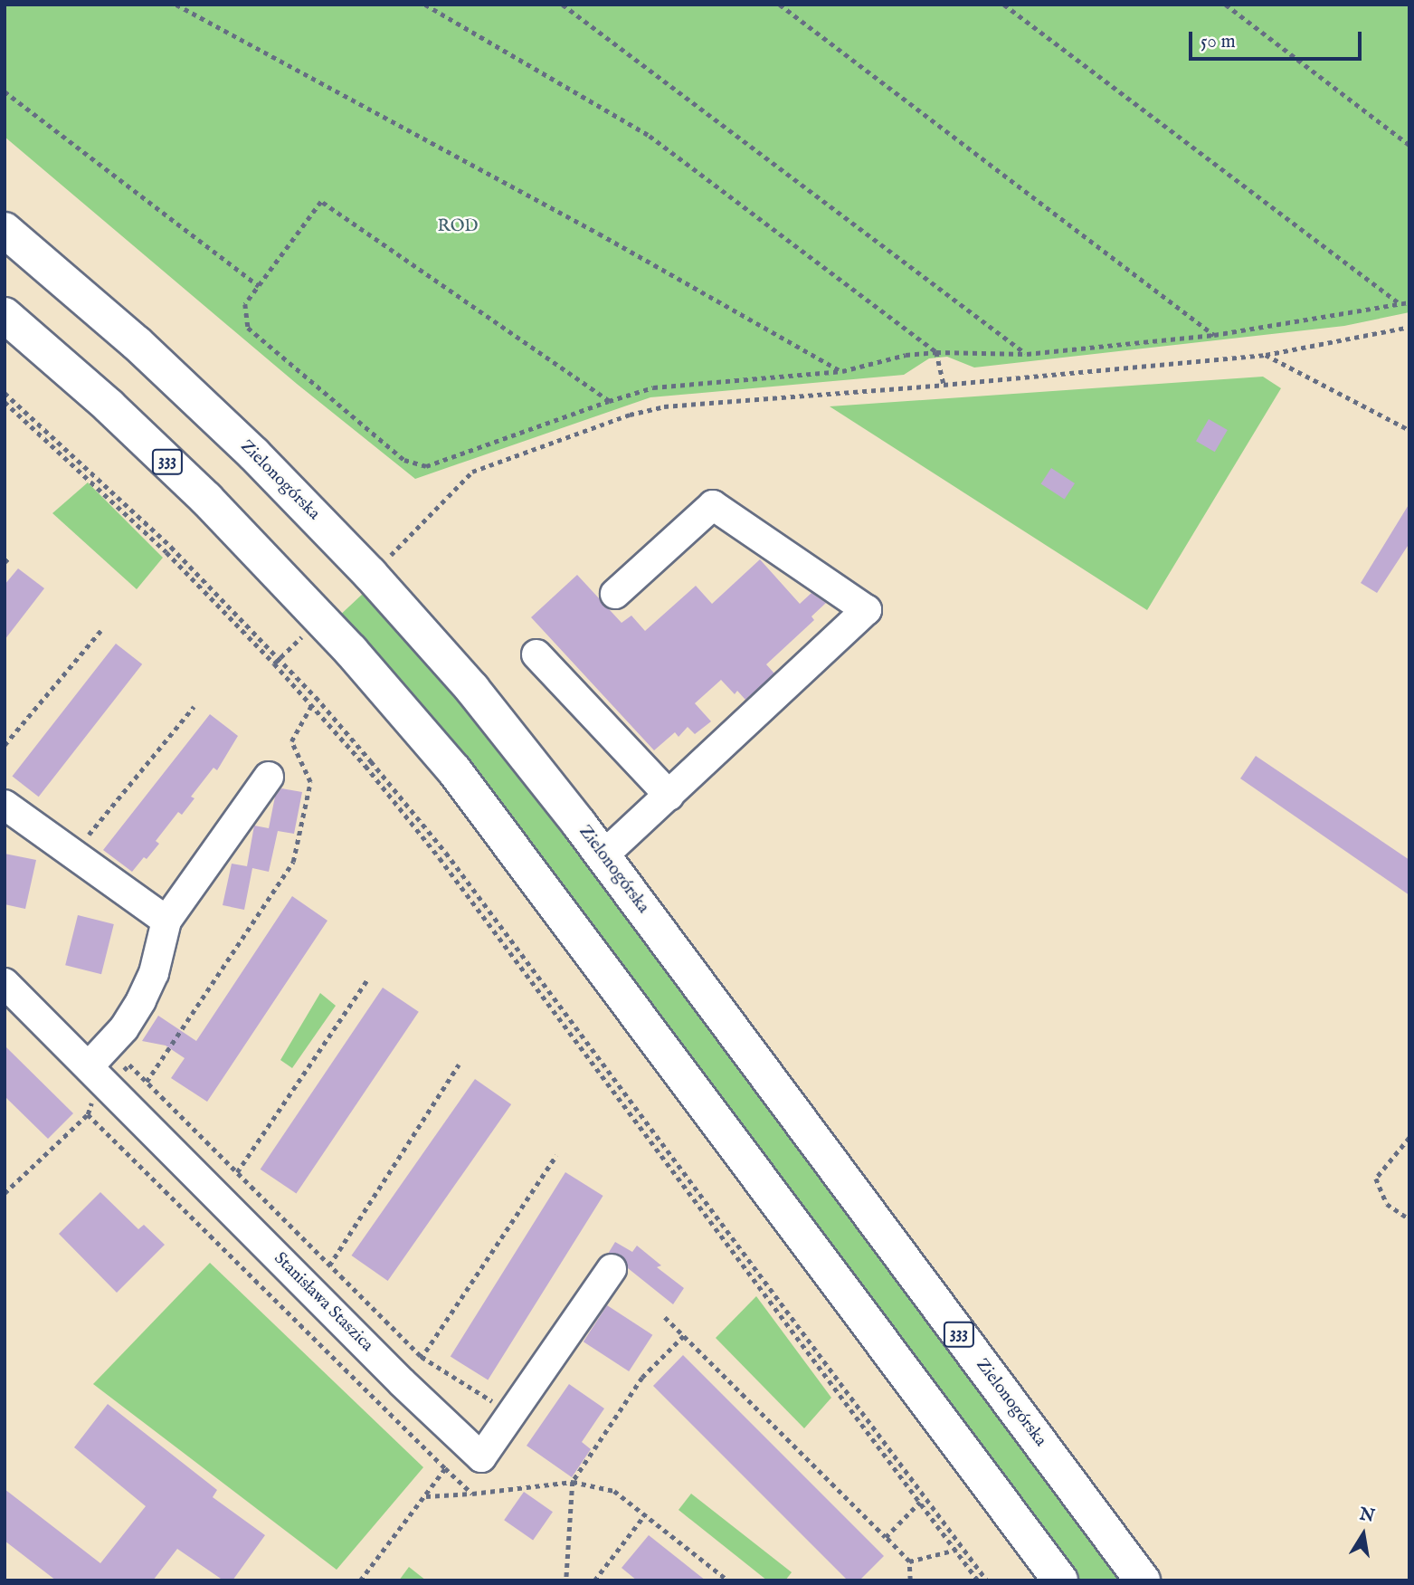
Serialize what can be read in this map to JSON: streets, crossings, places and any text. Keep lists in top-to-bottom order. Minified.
{"streets":{"main road":["333","Zielonogórska"],"street":["Stanisława Staszica"]},"parks":["ROD"],"scale_bar":"50 m","north":"top"}
